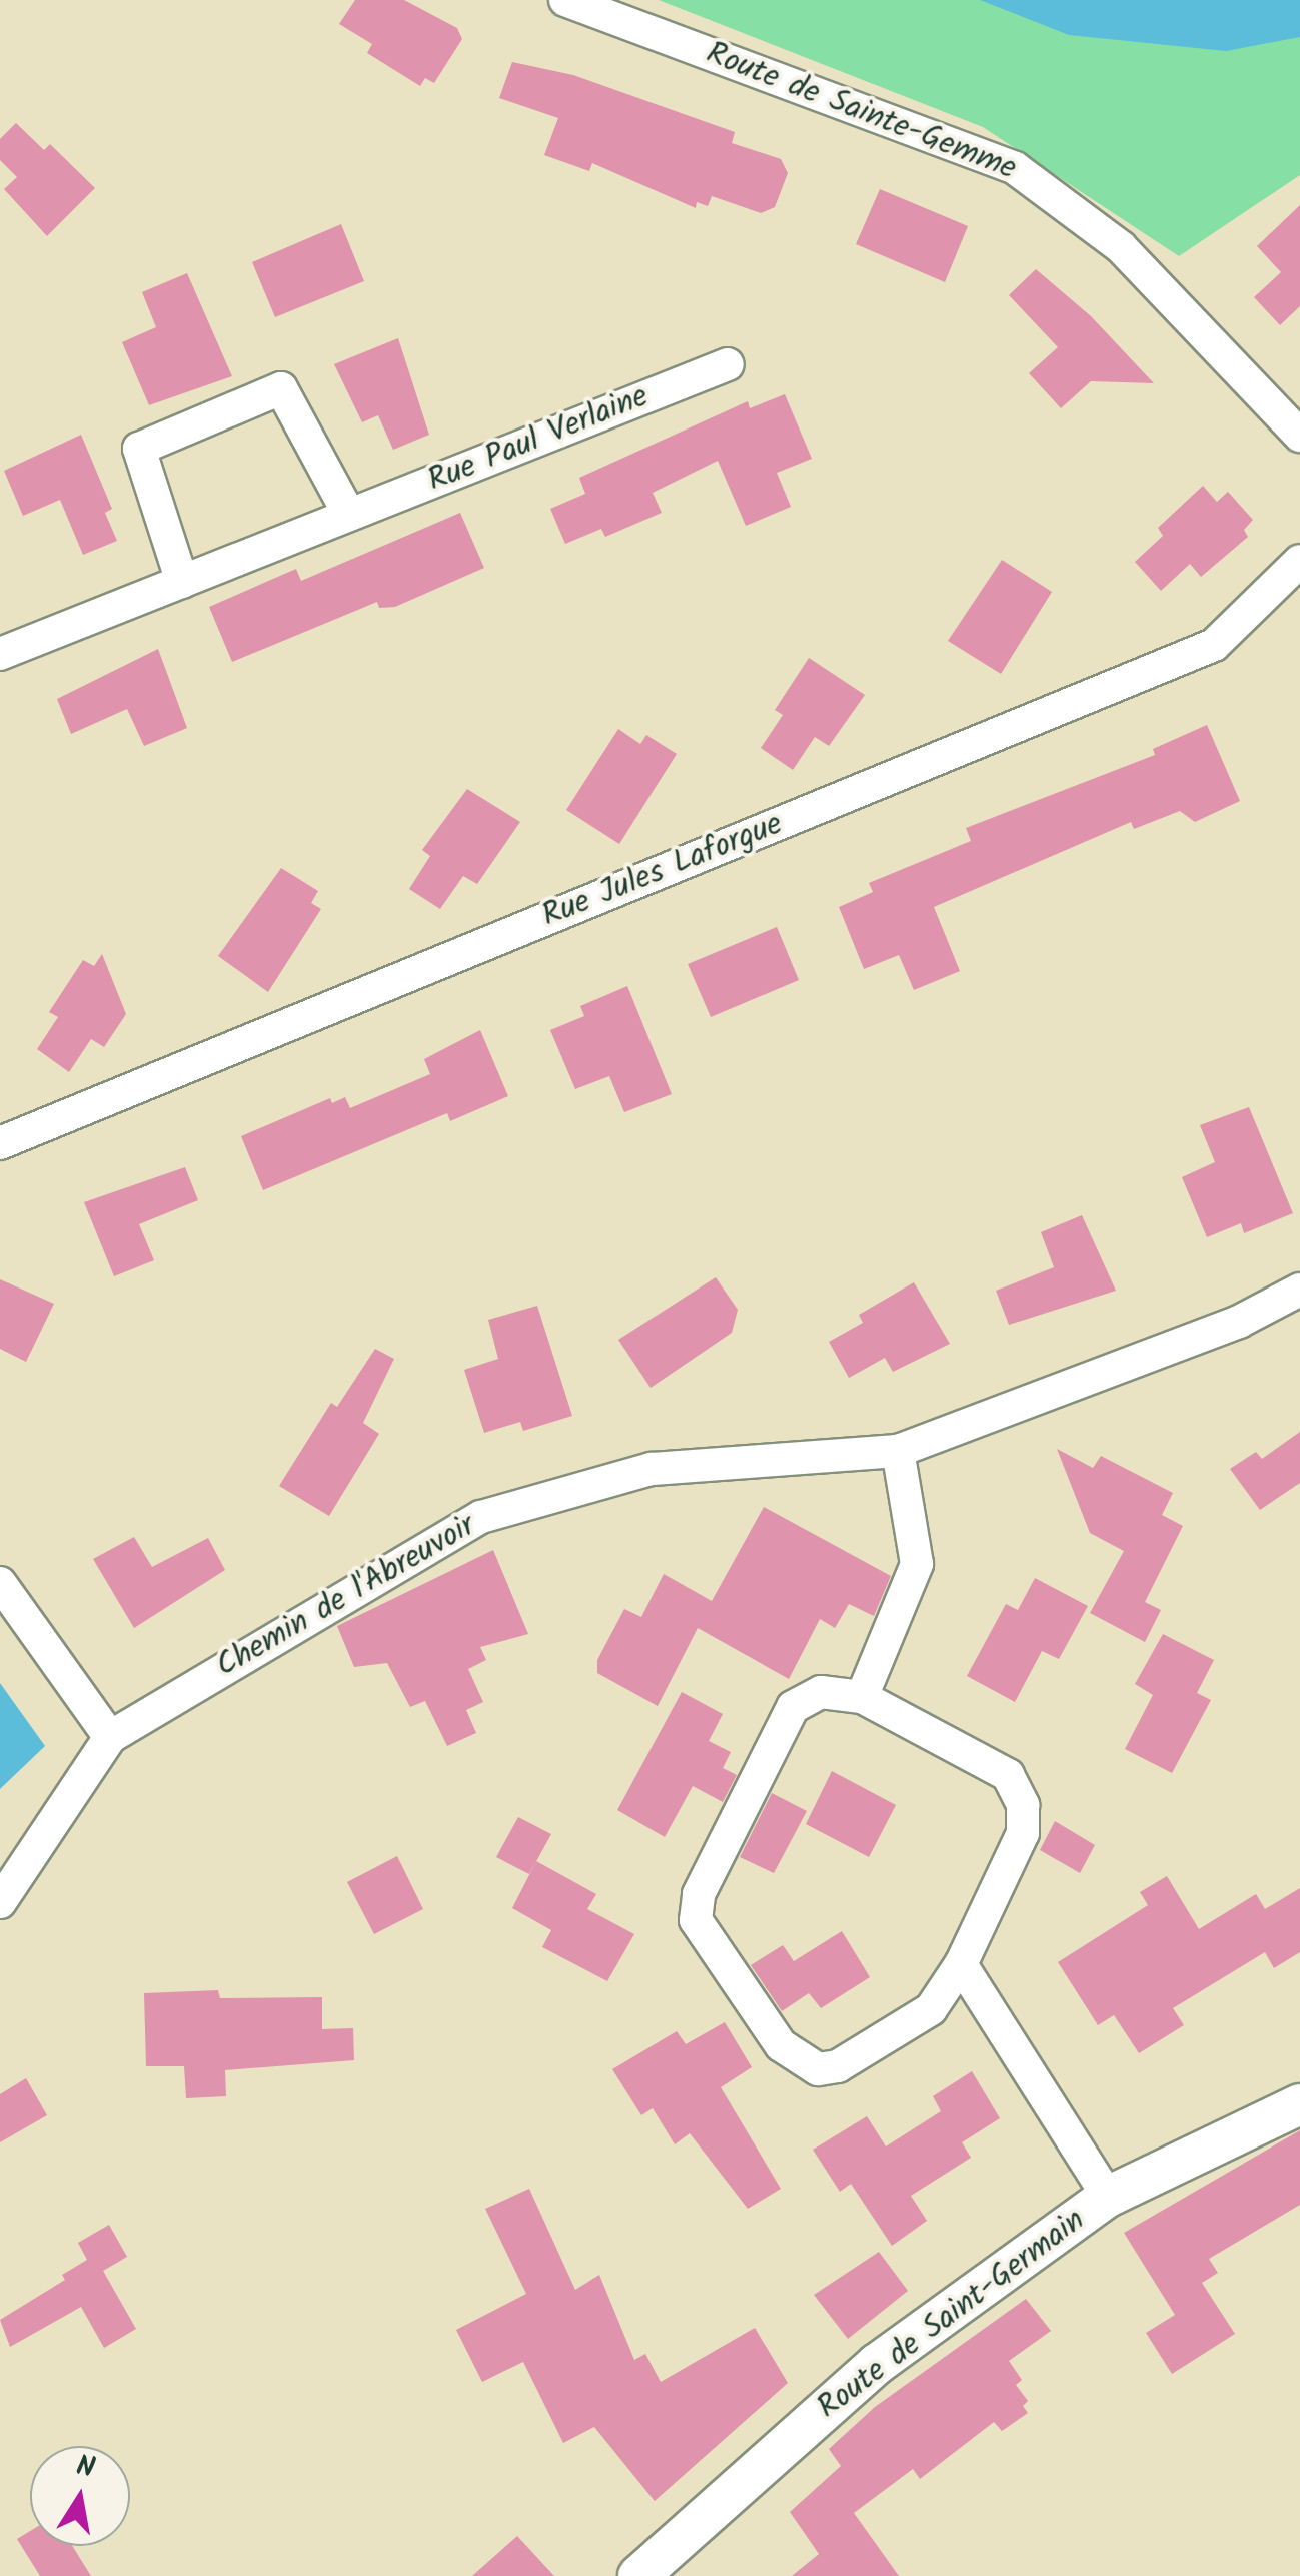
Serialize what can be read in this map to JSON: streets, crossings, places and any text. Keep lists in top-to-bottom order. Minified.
{"streets":{"street":["Route de Sainte-Gemme","Rue Paul Verlaine","Rue Jules Laforgue","Chemin de l'Abreuvoir","Route de Saint-Germain"]},"north":"top"}
